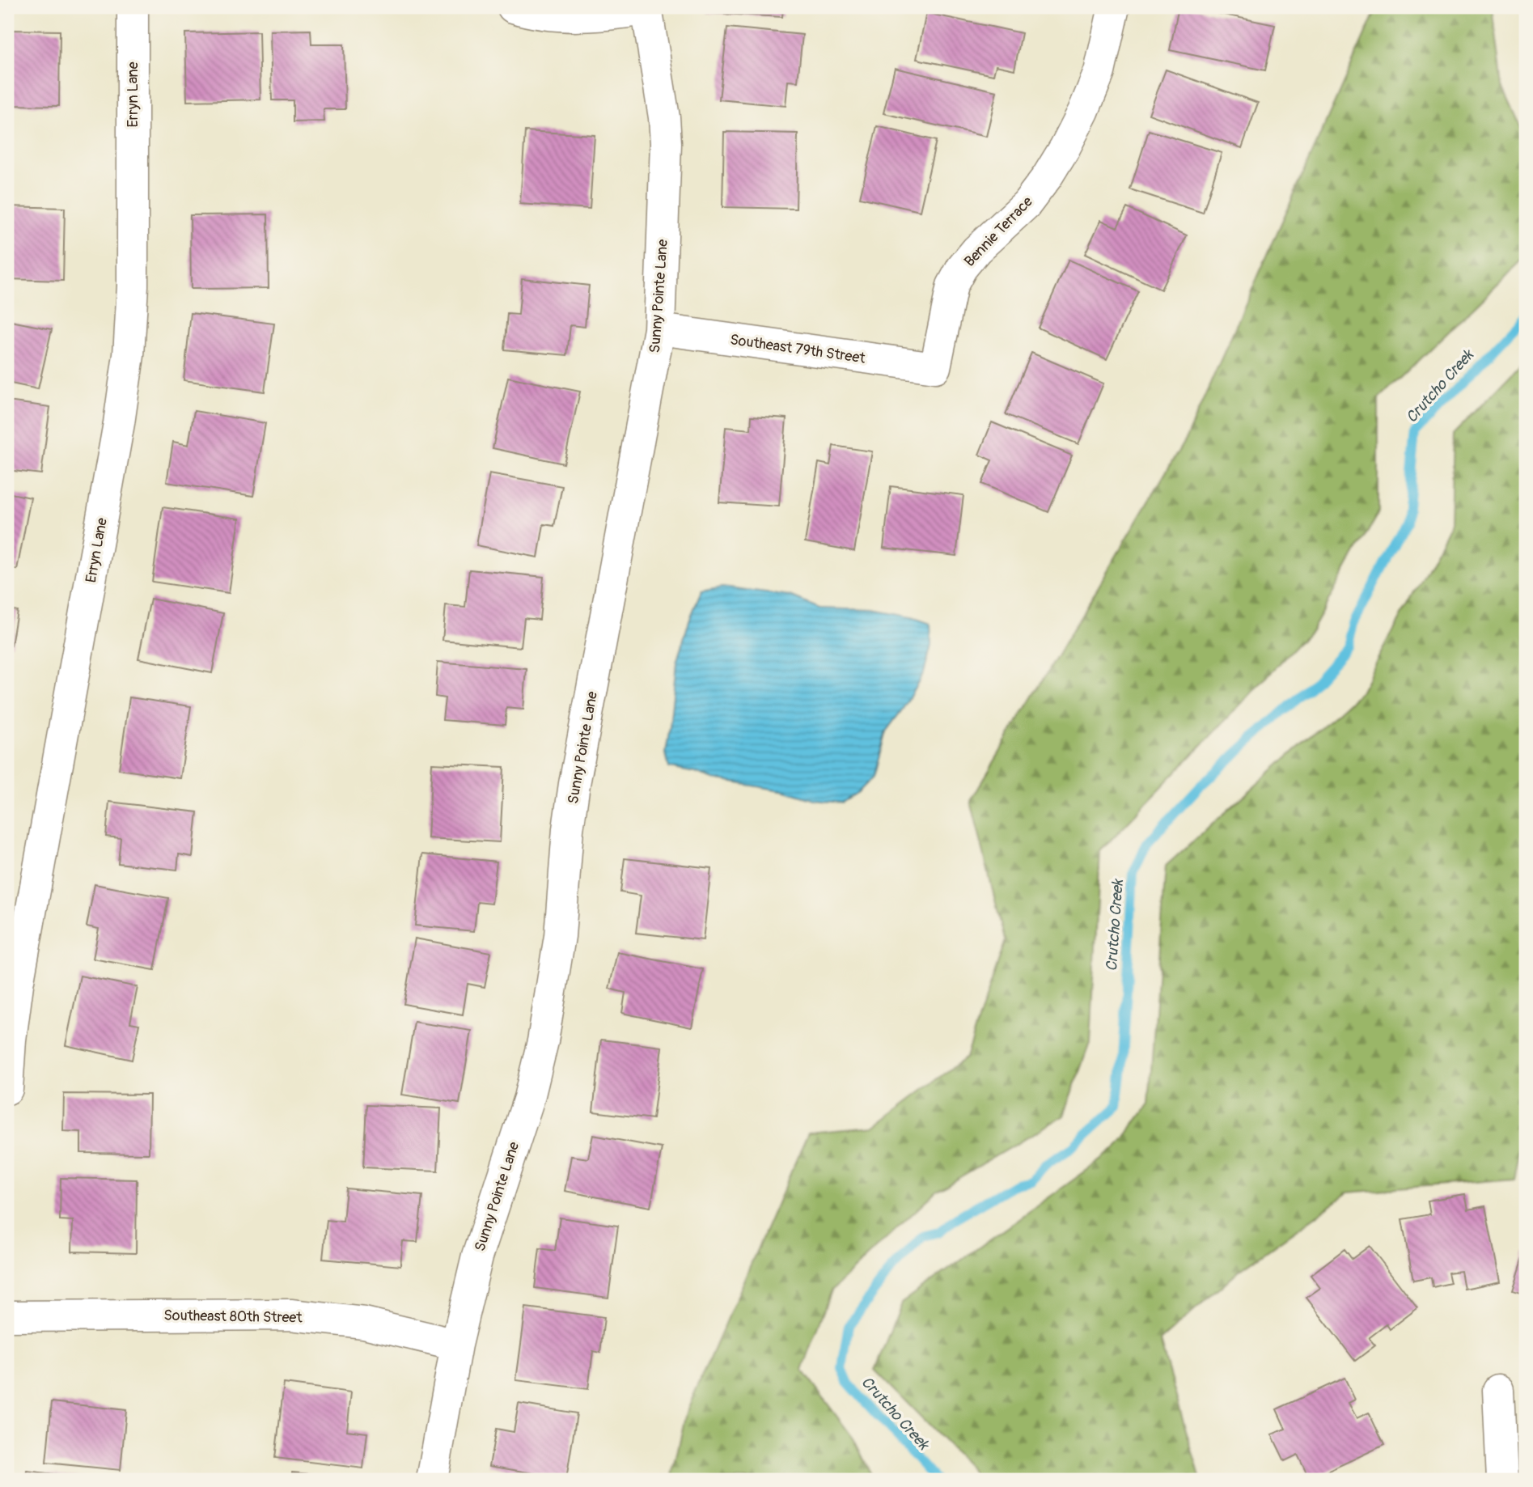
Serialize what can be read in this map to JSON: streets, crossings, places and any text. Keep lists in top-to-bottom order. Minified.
{"streets":{"street":["Erryn Lane","Bennie Terrace","Sunny Pointe Lane","Southeast 79th Street","Southeast 80th Street"]},"crossings":[["Bennie Terrace","Southeast 79th Street"],["Sunny Pointe Lane","Southeast 79th Street"],["Sunny Pointe Lane","Southeast 80th Street"]],"water":["Crutcho Creek"]}
